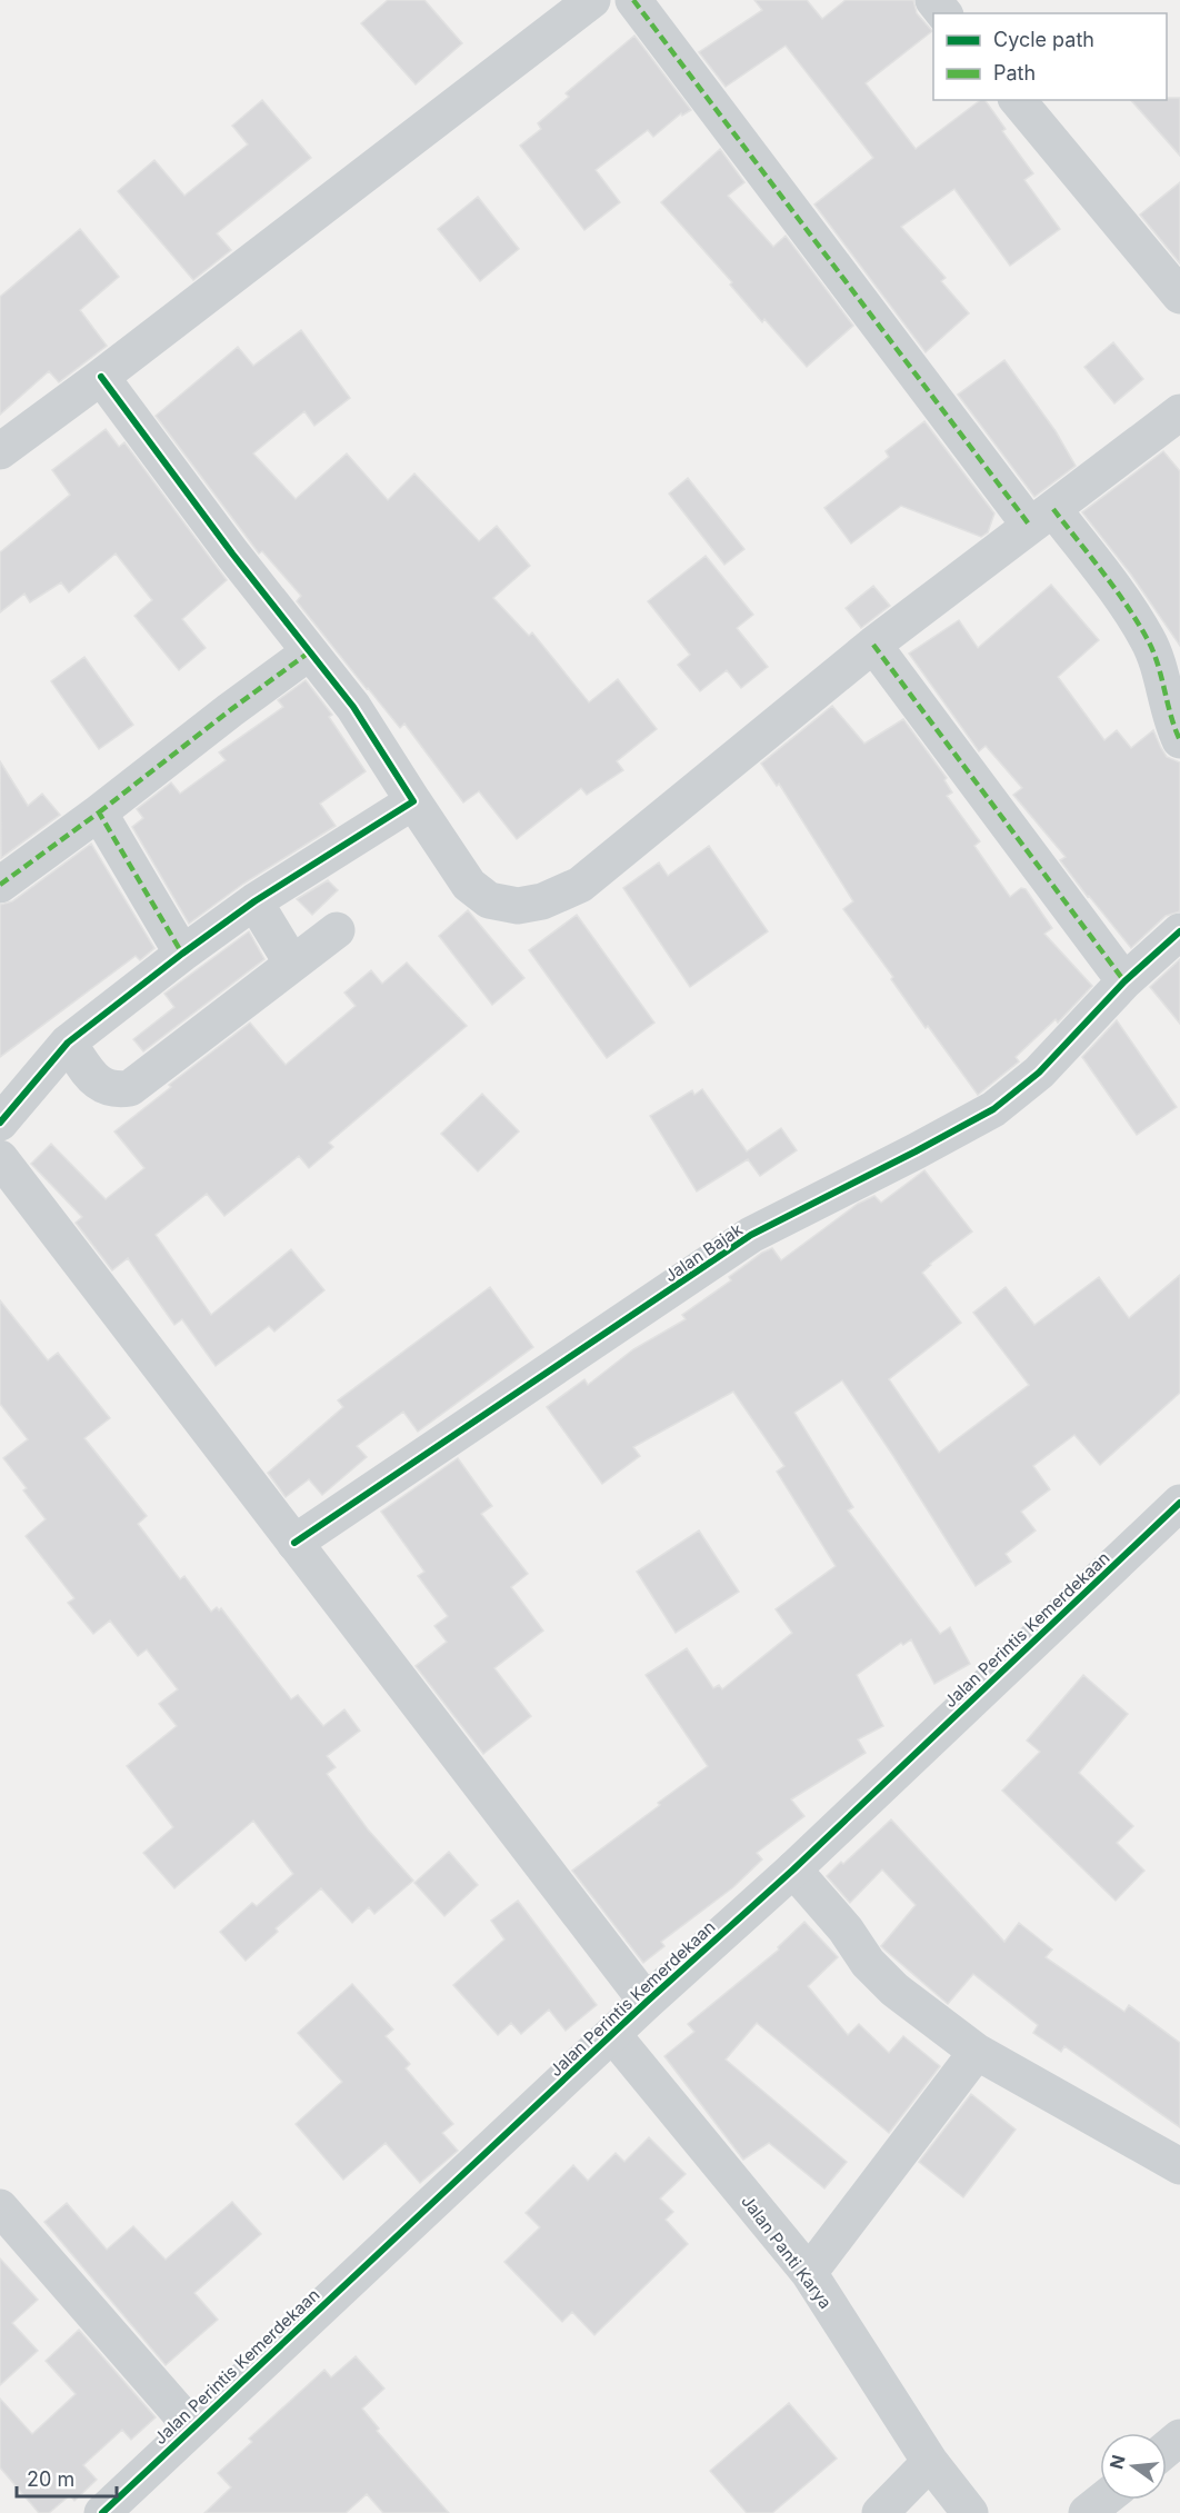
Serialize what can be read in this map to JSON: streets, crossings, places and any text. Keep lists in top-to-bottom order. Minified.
{"streets":{"street":["Jalan Bajak","Jalan Perintis Kemerdekaan","Jalan Panti Karya"]},"crossings":[["Jalan Perintis Kemerdekaan","Jalan Panti Karya"]],"legend":["Cycle path","Path"],"scale_bar":"20 m","north":"left"}
